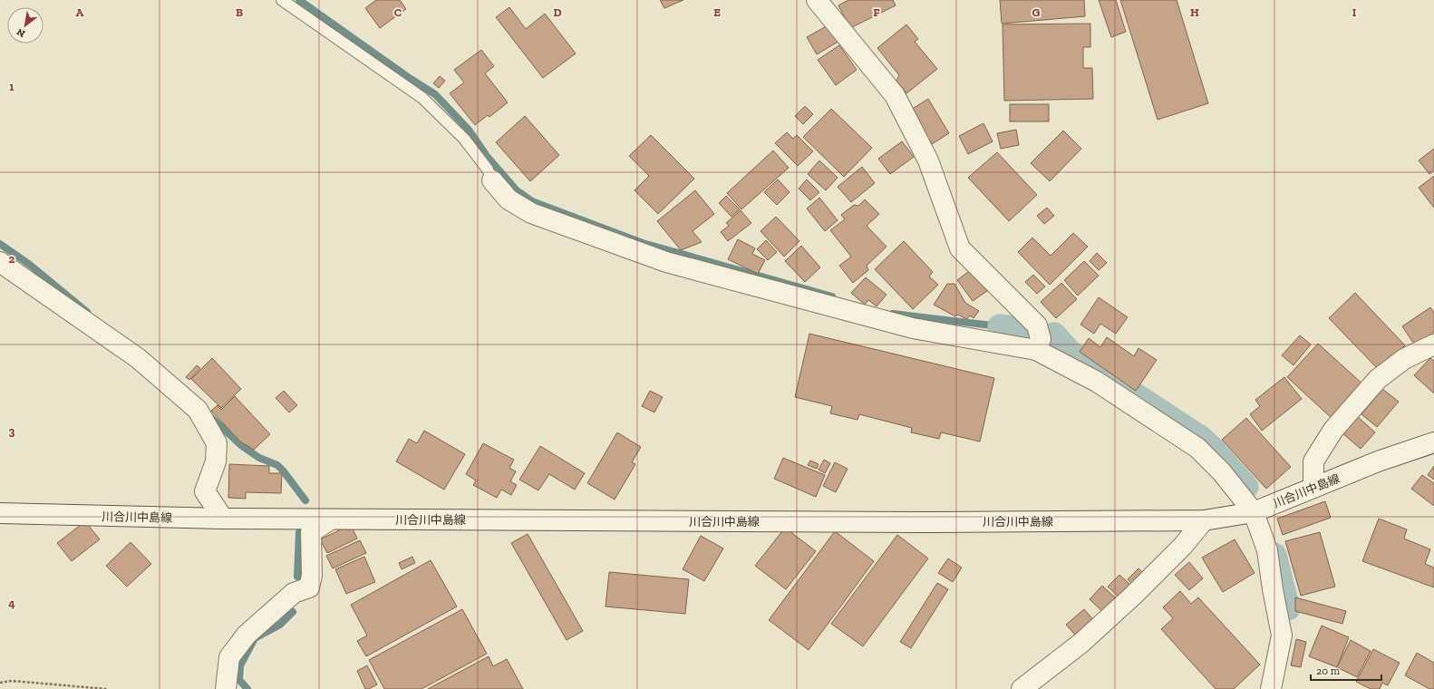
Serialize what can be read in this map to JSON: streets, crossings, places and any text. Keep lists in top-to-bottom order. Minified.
{"streets":{"street":["川合川中島線"]},"scale_bar":"20 m","north":"bottom left","grid":{"columns":["A","B","C","D","E","F","G","H","I"],"rows":["1","2","3","4"]}}
